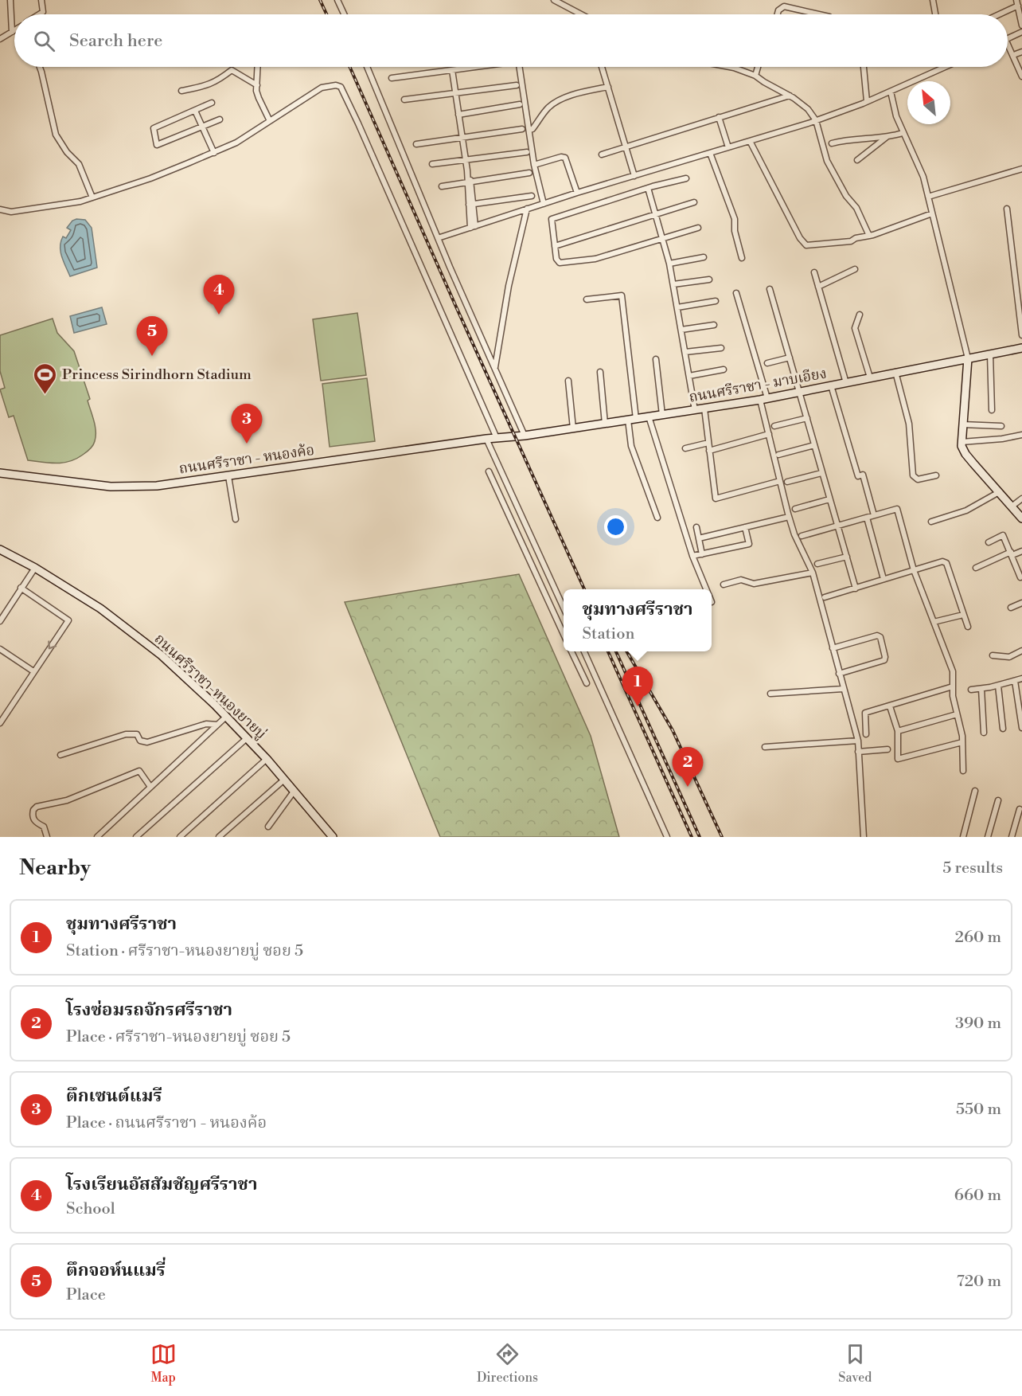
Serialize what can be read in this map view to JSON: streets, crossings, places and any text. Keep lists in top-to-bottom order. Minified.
{"streets":{"main road":["ถนนศรีราชา - มาบเอียง","ถนนศรีราชา - หนองค้อ","ถนนศรีราชา-หนองยายบู่"]},"crossings":[["ถนนศรีราชา - มาบเอียง","ถนนศรีราชา - หนองค้อ"]],"places":{"sports":["Princess Sirindhorn Stadium"]},"north":"top left","page":{"search":"Search here","pins":["4","5","3","1","2"],"popup":["ชุมทางศรีราชา","Station"],"heading":["Nearby","5 results"],"list":[{"mark":"1","name":"ชุมทางศรีราชา","note":"Station · ศรีราชา-หนองยายบู่ ซอย 5","value":"260 m"},{"mark":"2","name":"โรงซ่อมรถจักรศรีราชา","note":"Place · ศรีราชา-หนองยายบู่ ซอย 5","value":"390 m"},{"mark":"3","name":"ตึกเซนต์แมรี","note":"Place · ถนนศรีราชา - หนองค้อ","value":"550 m"},{"mark":"4","name":"โรงเรียนอัสสัมชัญศรีราชา","note":"School","value":"660 m"},{"mark":"5","name":"ตึกจอห์นแมรี่","note":"Place","value":"720 m"}],"nav":["Map","Directions","Saved"]}}
